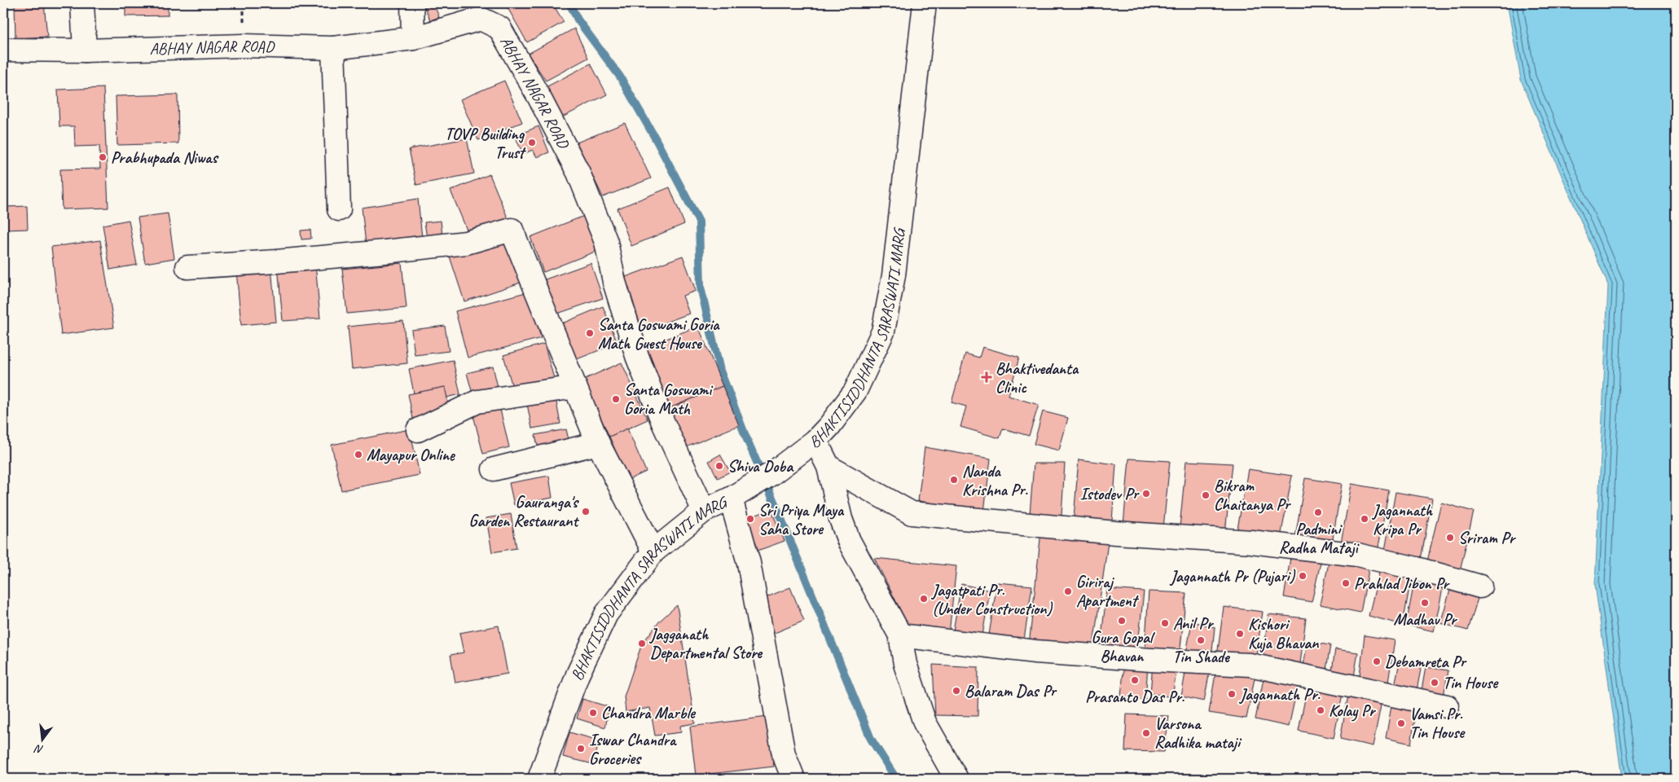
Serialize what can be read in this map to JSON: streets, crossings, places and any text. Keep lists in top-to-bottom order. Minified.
{"streets":{"street":["ABHAY NAGAR ROAD","BHAKTISIDDHANTA SARASWATI MARG"]},"crossings":[["ABHAY NAGAR ROAD","BHAKTISIDDHANTA SARASWATI MARG"]],"places":{"other":["TOVP Building Trust","Prabhupada Niwas","Santa Goswami Goria Math Guest House","Santa Goswami Goria Math","Mayapur Online","Shiva Doba","Nanda Krishna Pr.","Istodev Pr","Bikram Chaitanya Pr","Gauranga's Garden Restaurant","Padmini Radha Mataji","Sri Priya Maya Saha Store","Jagannath Kripa Pr","Sriram Pr","Jagannath Pr (Pujari)","Prahlad Jibon Pr","Giriraj Apartment","Jagatpati Pr. (Under Construction)","Madhav Pr","Gura Gopal Bhavan","Anil Pr","Kishori Kuja Bhavan","Tin Shade","Jagganath Departmental Store","Debamreta Pr","Prasanto Das Pr.","Tin House","Balaram Das Pr","Jagannath Pr.","Kolay Pr","Chandra Marble","Vamsi Pr. Tin House","Varsona Radhika mataji","Iswar Chandra Groceries"],"health":["Bhaktivedanta Clinic"]},"north":"bottom"}
